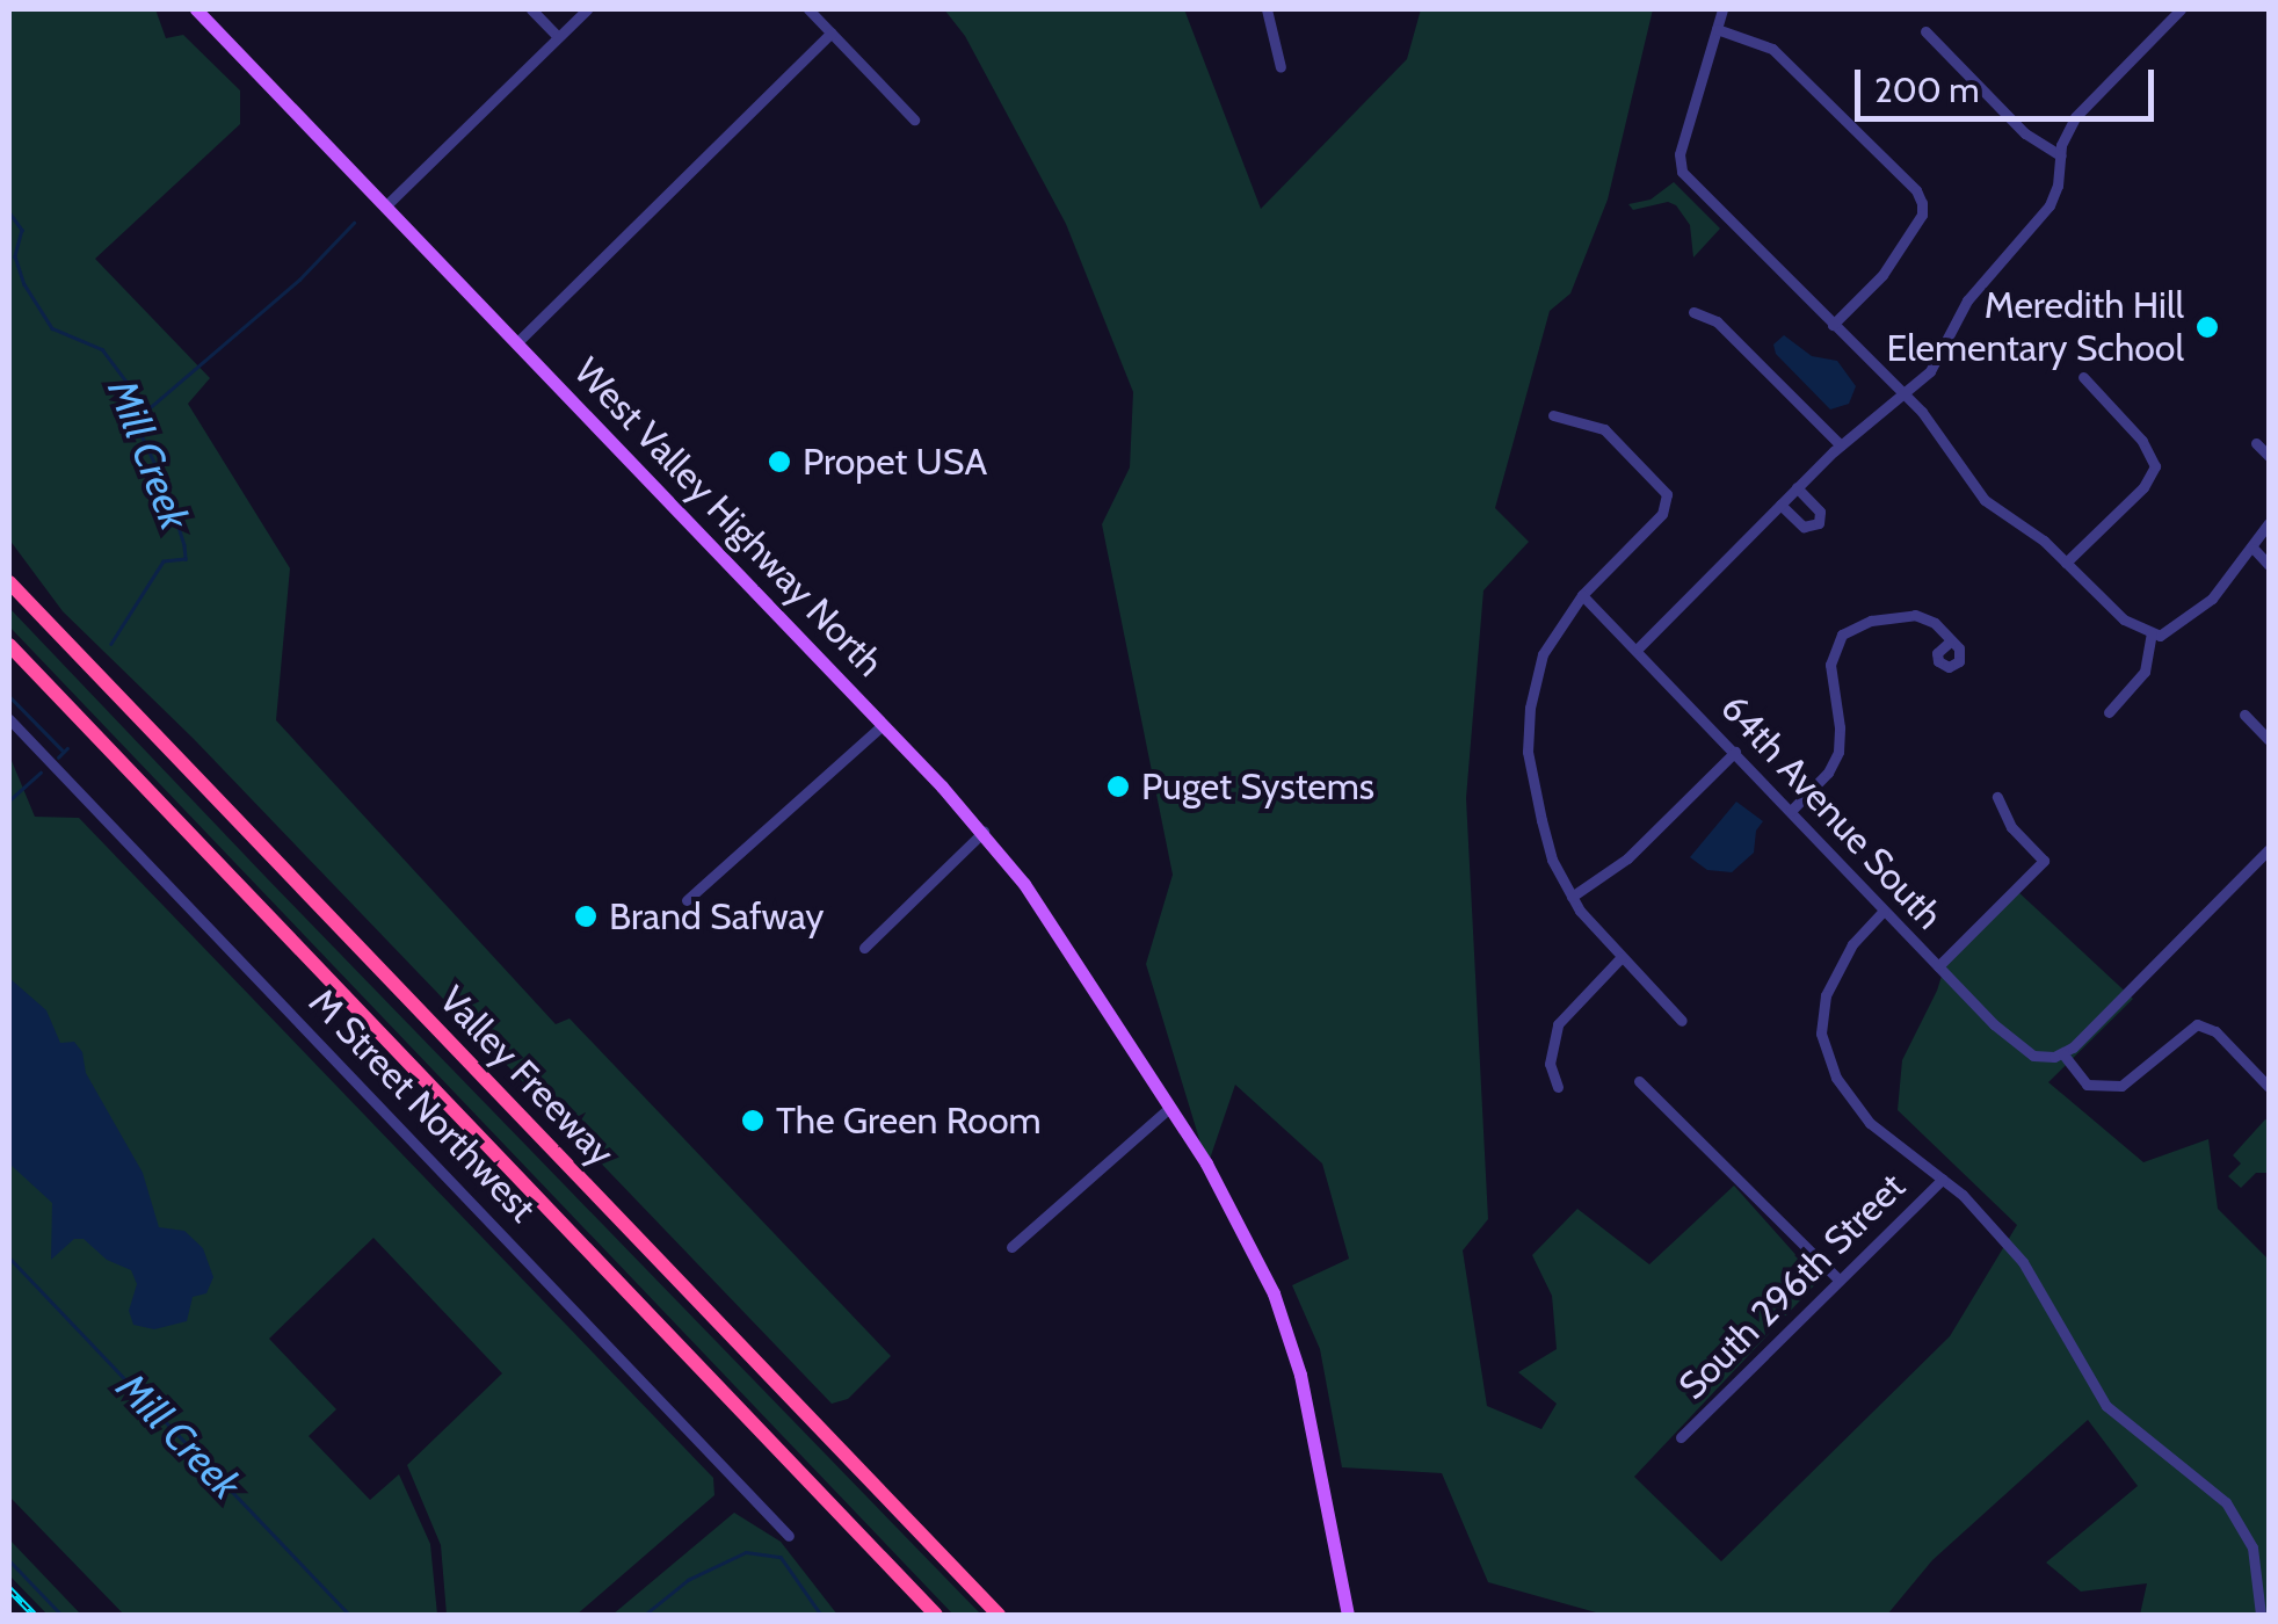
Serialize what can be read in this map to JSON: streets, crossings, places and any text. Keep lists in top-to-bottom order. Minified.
{"streets":{"highway":["Valley Freeway"],"main road":["West Valley Highway North"],"street":["64th Avenue South","M Street Northwest","South 296th Street"]},"water":["Mill Creek"],"places":["Meredith Hill Elementary School","Propet USA","Puget Systems","Brand Safway","The Green Room"],"scale_bar":"200 m"}
